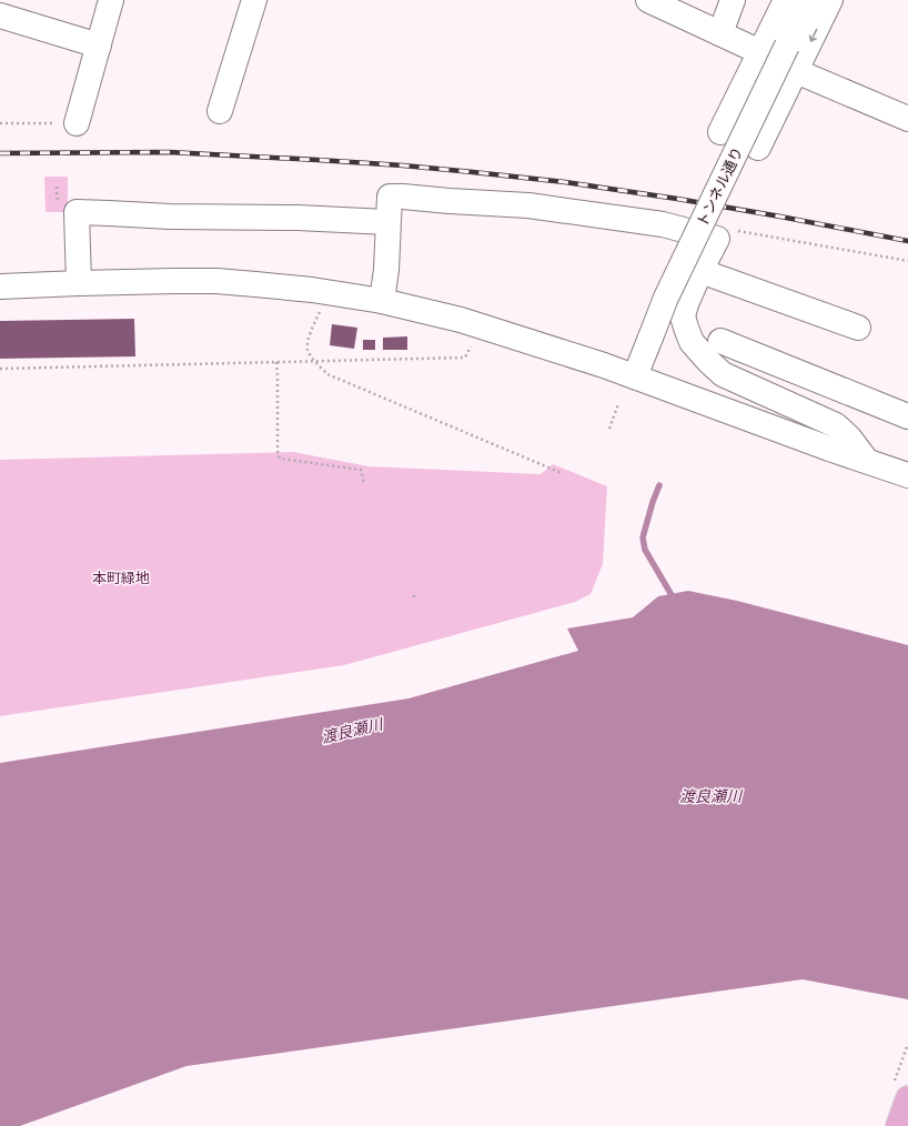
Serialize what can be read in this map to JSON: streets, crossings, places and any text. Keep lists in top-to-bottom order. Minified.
{"streets":{"street":["トンネル通り"]},"water":["渡良瀬川"],"parks":["本町緑地"]}
